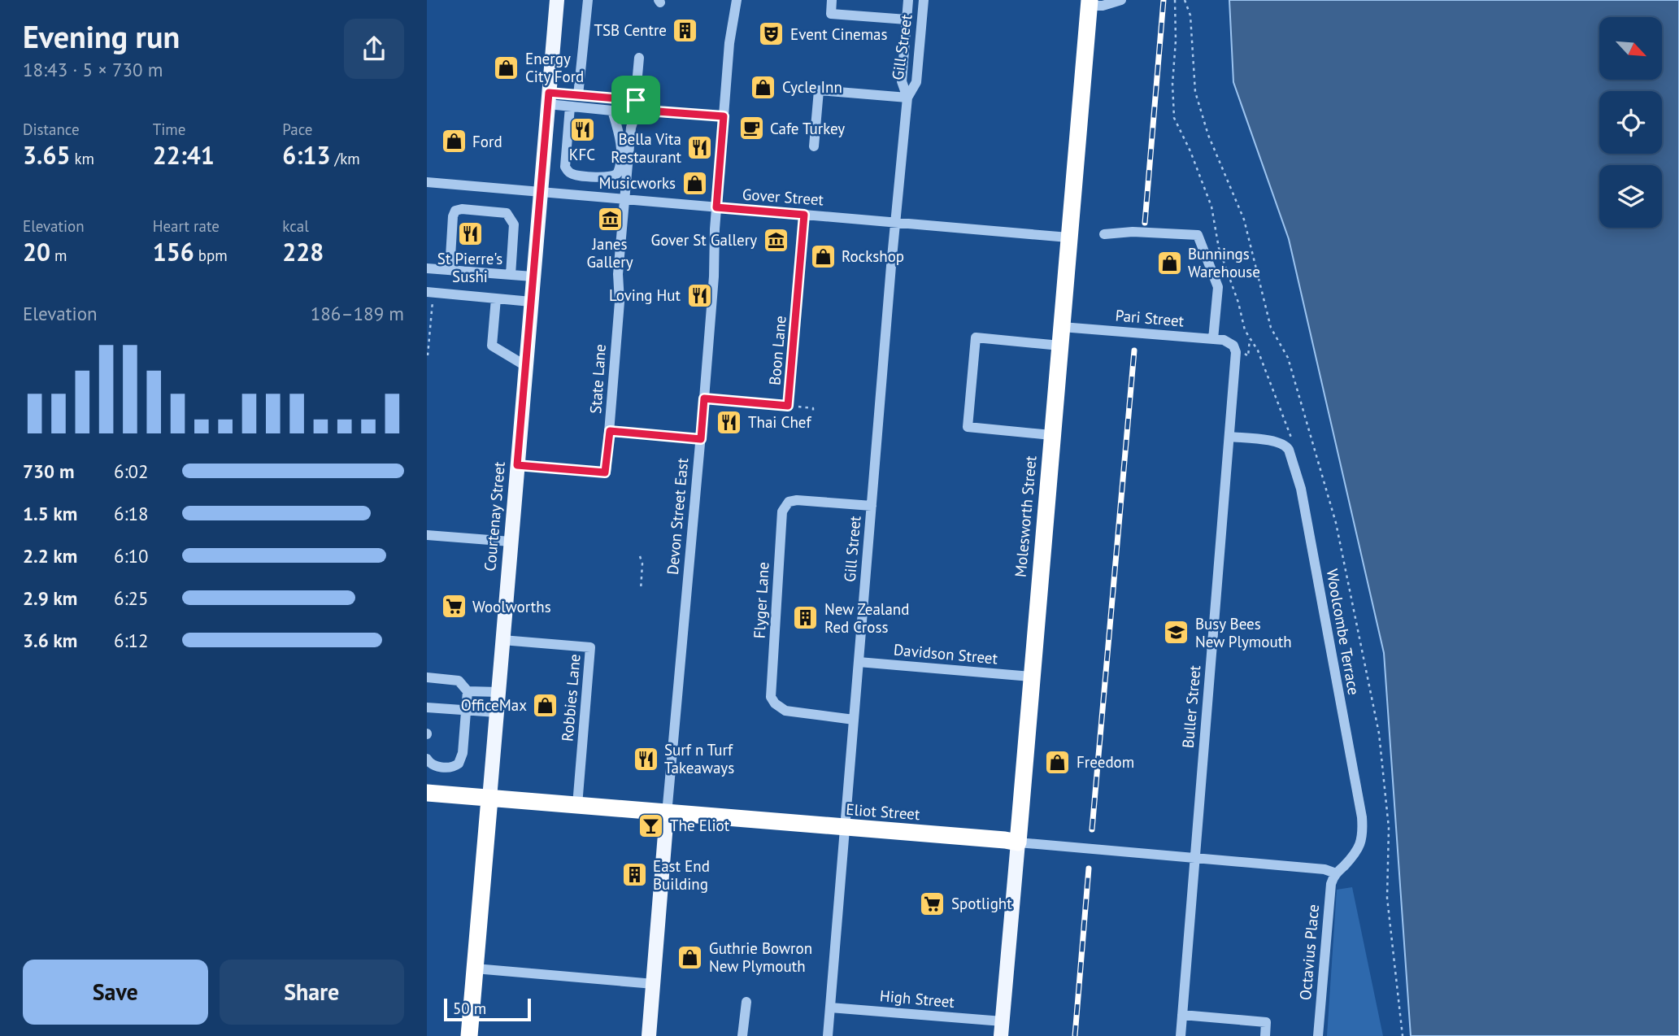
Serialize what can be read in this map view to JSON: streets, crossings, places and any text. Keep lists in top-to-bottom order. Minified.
{"streets":{"highway":["Courtenay Street","Molesworth Street","Eliot Street"],"main road":["Devon Street East"],"street":["Gill Street","Gover Street","Pari Street","Boon Lane","State Lane","Flyger Lane","Woolcombe Terrace","Davidson Street","Robbies Lane","Buller Street","Octavius Place","High Street"]},"crossings":[["Gill Street","Gover Street"],["Gill Street","Flyger Lane"],["Gill Street","Davidson Street"],["Gill Street","Eliot Street"],["Gill Street","High Street"],["Gover Street","Boon Lane"],["Gover Street","State Lane"],["Gover Street","Courtenay Street"],["Gover Street","Devon Street East"],["Gover Street","Molesworth Street"],["Pari Street","Molesworth Street"],["Pari Street","Buller Street"],["Boon Lane","Devon Street East"],["State Lane","Courtenay Street"],["Courtenay Street","Robbies Lane"],["Courtenay Street","Eliot Street"],["Devon Street East","Eliot Street"],["Molesworth Street","Davidson Street"],["Molesworth Street","Eliot Street"],["Molesworth Street","High Street"],["Woolcombe Terrace","Eliot Street"],["Woolcombe Terrace","Octavius Place"],["Robbies Lane","Eliot Street"],["Buller Street","Eliot Street"],["Eliot Street","Octavius Place"]],"places":{"building":["TSB Centre","New Zealand Red Cross","East End Building"],"theatre":["Event Cinemas"],"shop":["Energy City Ford","Cycle Inn","Ford","Musicworks","Rockshop","Bunnings Warehouse","OfficeMax","Freedom","Guthrie Bowron New Plymouth"],"cafe":["Cafe Turkey"],"restaurant":["KFC","Bella Vita Restaurant","St Pierre's Sushi","Loving Hut","Thai Chef","Surf n Turf Takeaways"],"museum":["Janes Gallery","Gover St Gallery"],"supermarket":["Woolworths","Spotlight"],"school or university":["Busy Bees New Plymouth"],"bar":["The Eliot"]},"scale_bar":"50 m","north":"bottom right","page":{"heading":["Evening run","18:43 · 5 × 730 m"],"stats":[["Distance","3.65 km"],["Time","22:41"],["Pace","6:13 /km"],["Elevation","20 m"],["Heart rate","156 bpm"],["kcal","228"]],"chart":["Elevation","186–189 m"],"list":[{"name":"730 m","note":"6:02"},{"name":"1.5 km","note":"6:18"},{"name":"2.2 km","note":"6:10"},{"name":"2.9 km","note":"6:25"},{"name":"3.6 km","note":"6:12"}],"buttons":["Save","Share"],"scale":"50 m"}}
